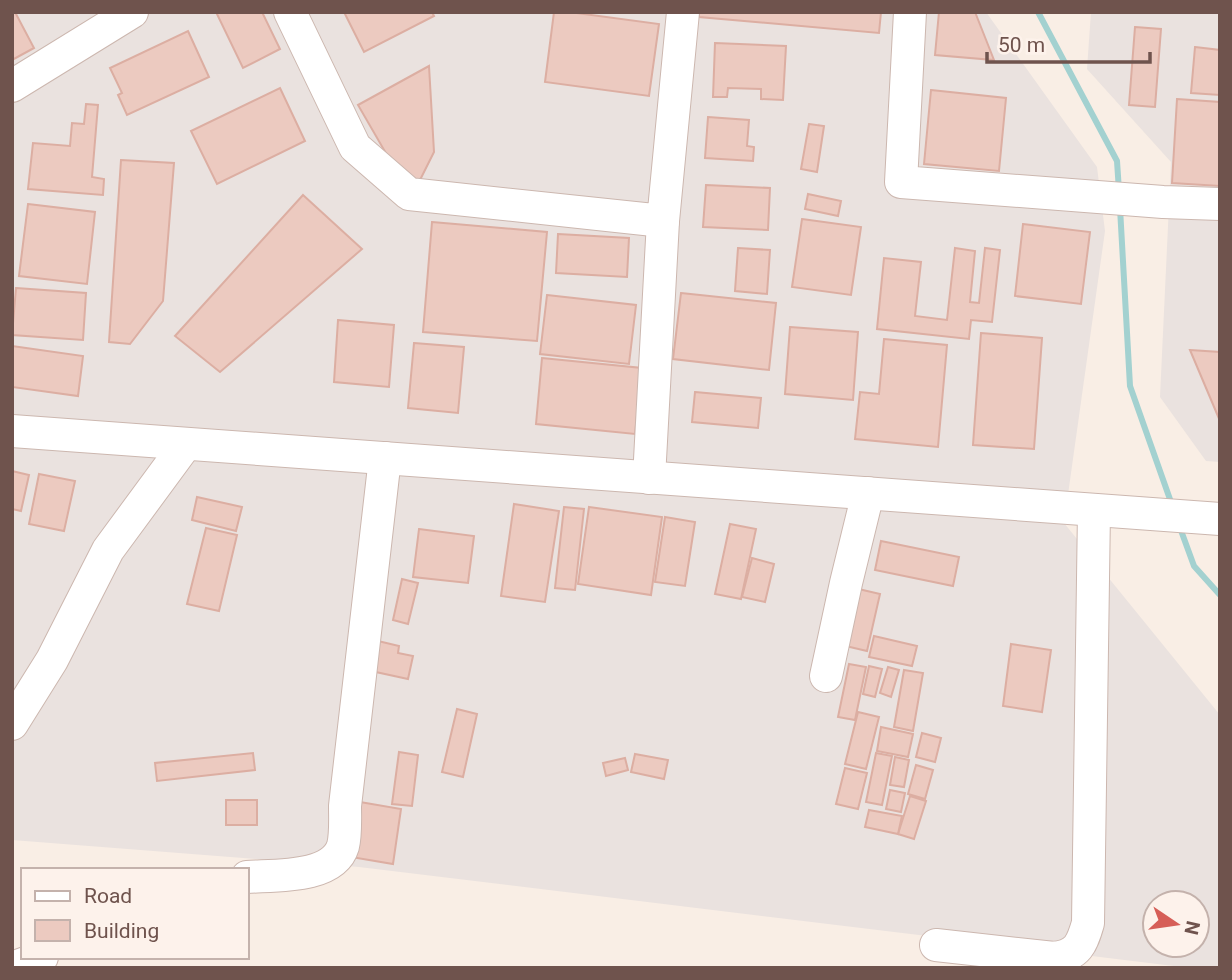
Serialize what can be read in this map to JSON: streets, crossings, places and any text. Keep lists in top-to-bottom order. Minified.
{"legend":["Road","Building"],"scale_bar":"50 m","north":"right"}
